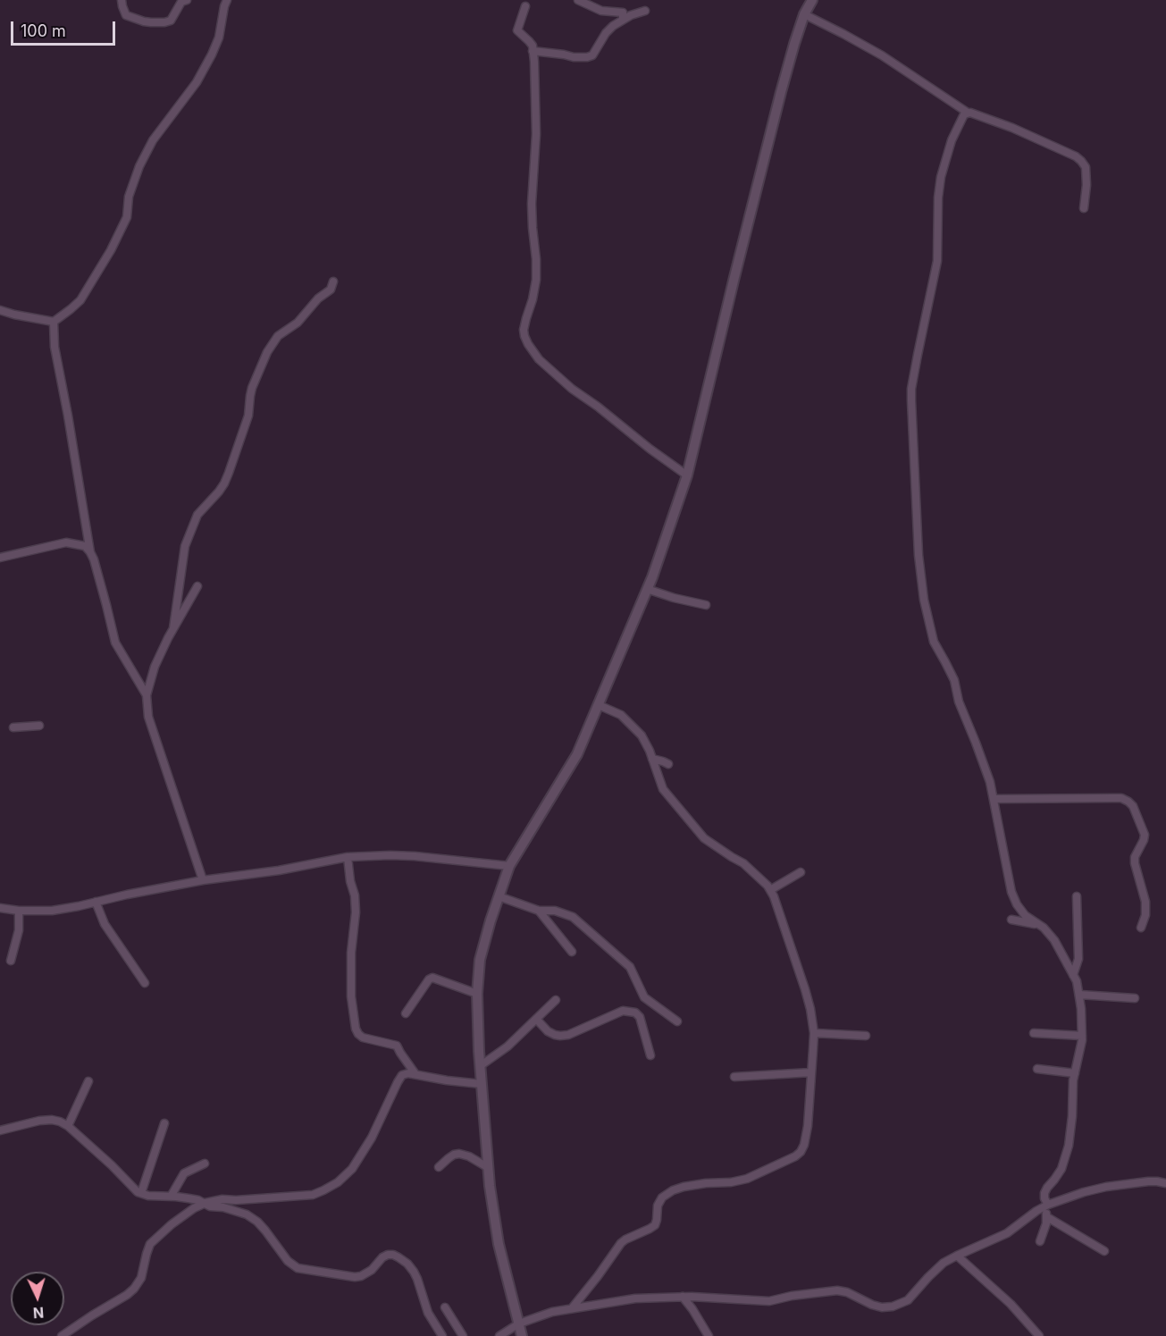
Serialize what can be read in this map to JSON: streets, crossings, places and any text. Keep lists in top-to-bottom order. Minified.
{"scale_bar":"100 m","north":"bottom"}
